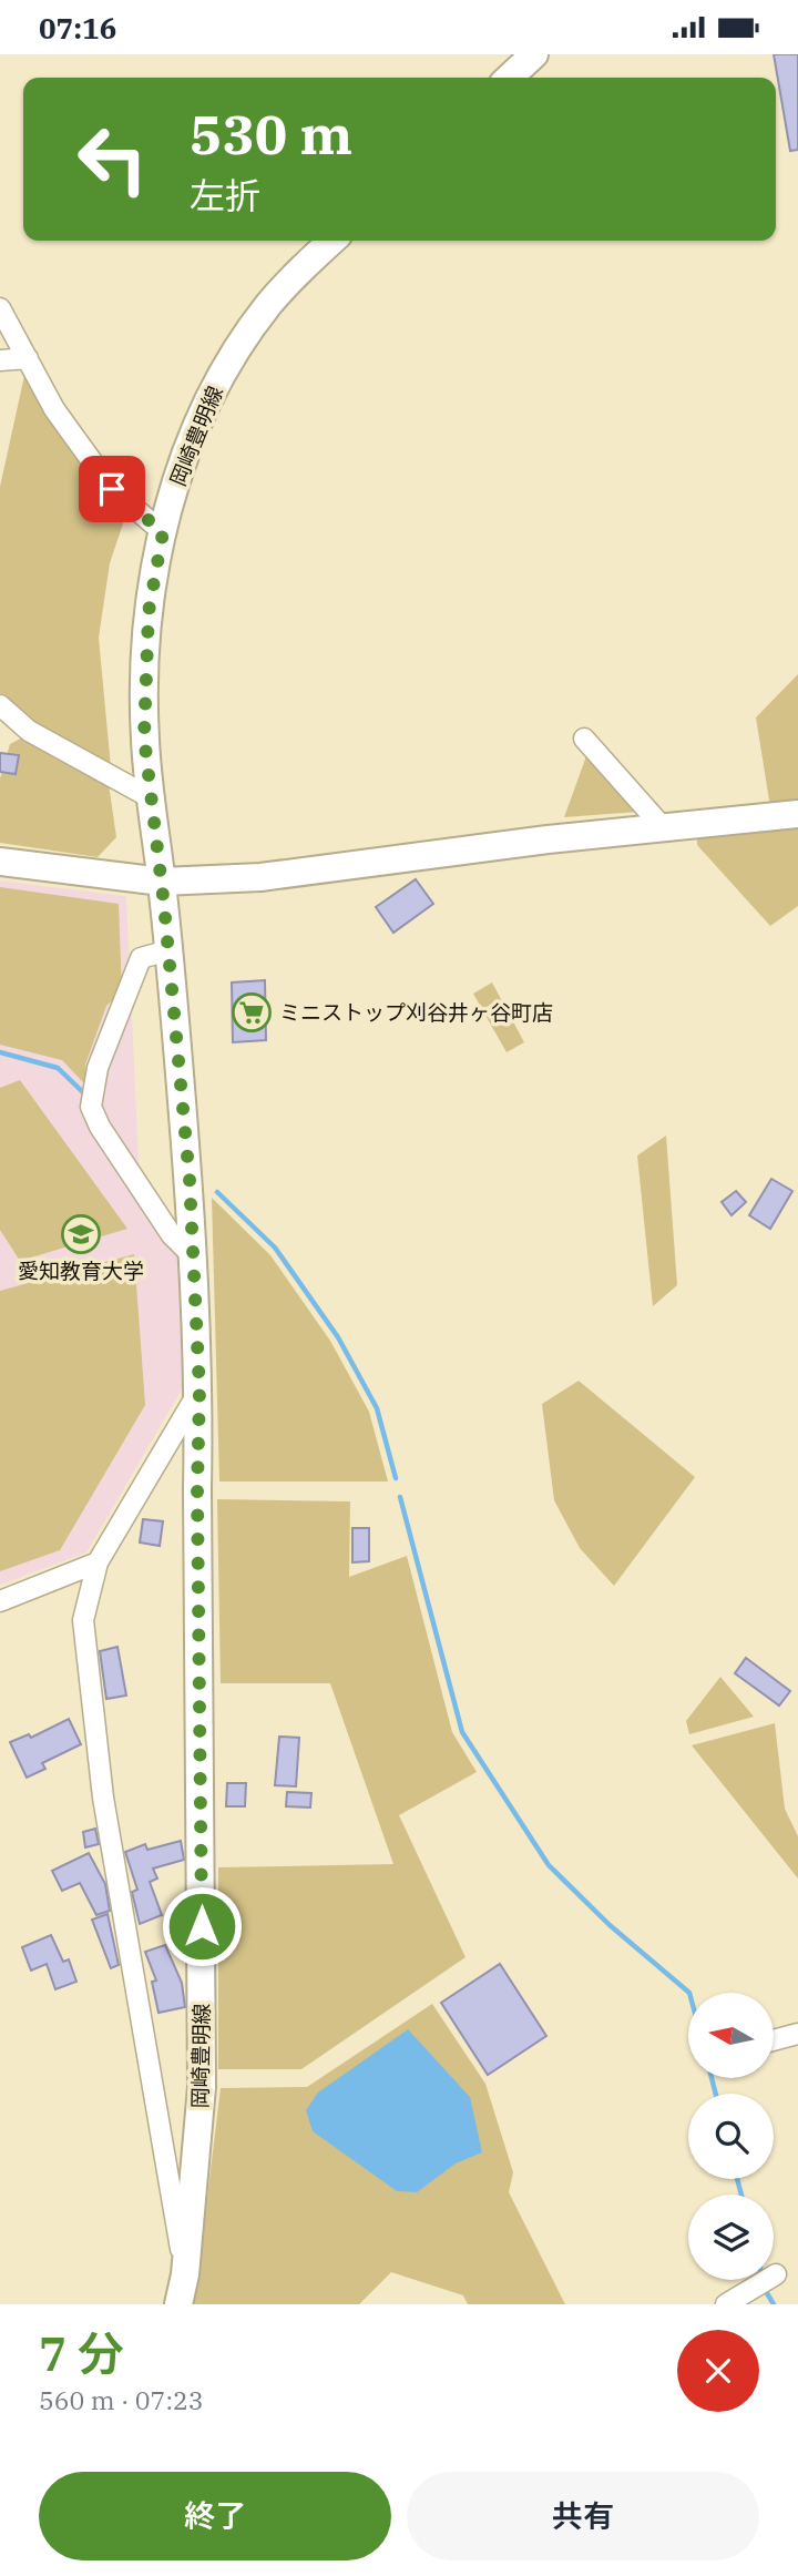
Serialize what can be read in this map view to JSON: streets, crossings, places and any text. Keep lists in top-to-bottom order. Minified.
{"streets":{"main road":["岡崎豊明線"]},"places":{"supermarket":["ミニストップ刈谷井ヶ谷町店"],"school or university":["愛知教育大学"]},"north":"left","page":{"status":"07:16","turn":["530 m","左折"],"heading":["7 分","560 m · 07:23"],"buttons":["終了","共有"]}}
